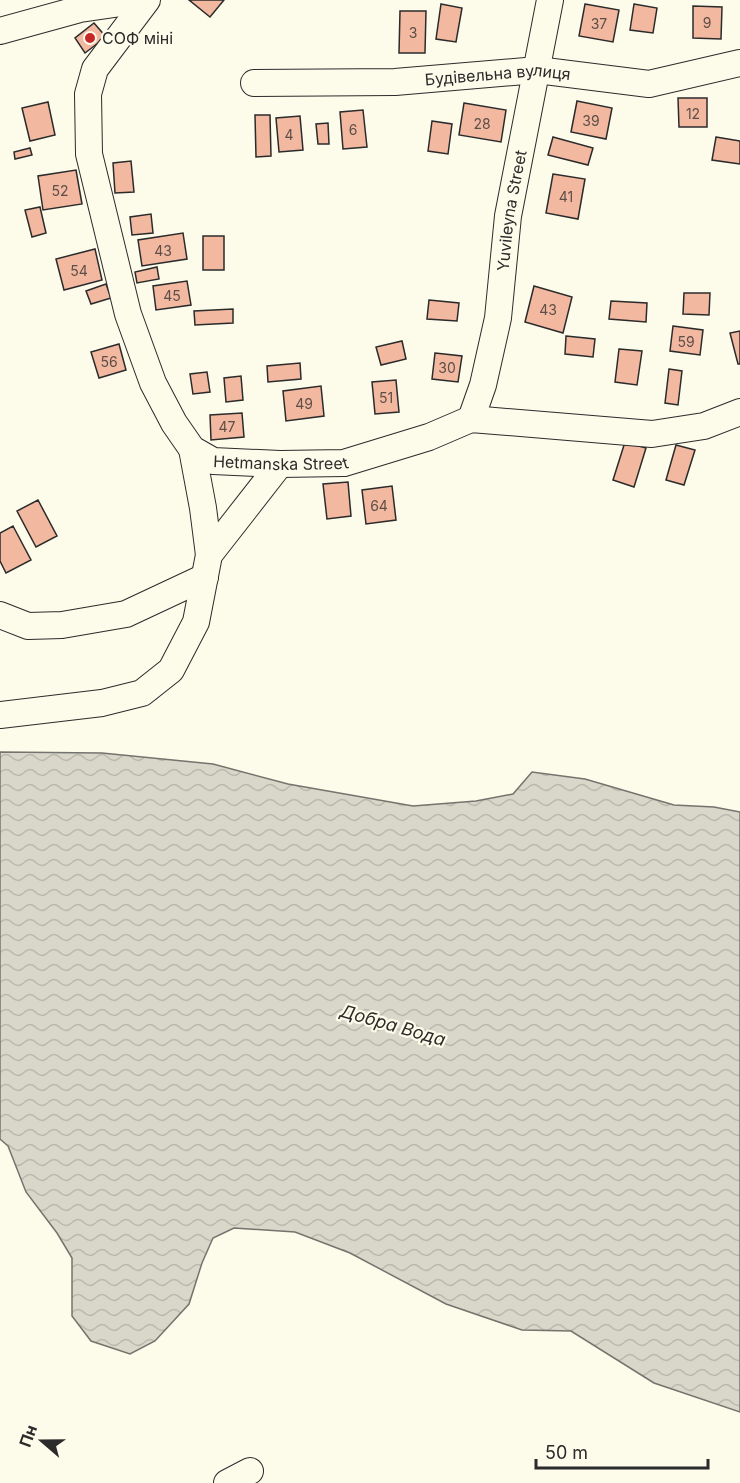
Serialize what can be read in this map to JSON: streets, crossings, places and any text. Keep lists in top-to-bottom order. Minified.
{"streets":{"street":["Будівельна вулиця","Yuvileyna Street","Hetmanska Street"]},"crossings":[["Будівельна вулиця","Yuvileyna Street"],["Yuvileyna Street","Hetmanska Street"]],"water":["Добра Вода"],"places":["СОФ міні"],"house_numbers":["9","37","3","12","39","28","6","4","52","41","43","54","45","43","59","56","30","51","49","47","64"],"scale_bar":"50 m","north":"left"}
